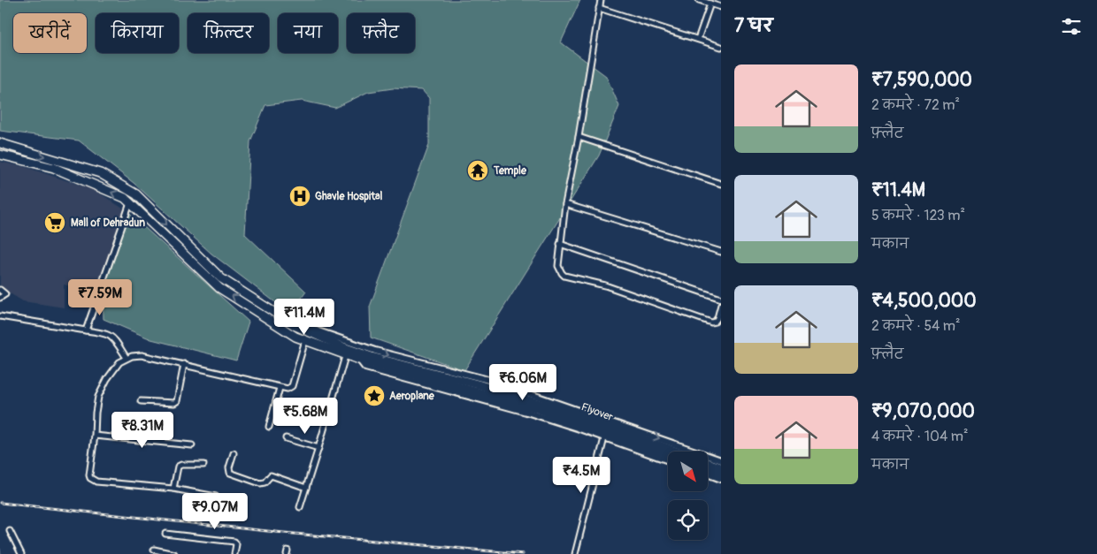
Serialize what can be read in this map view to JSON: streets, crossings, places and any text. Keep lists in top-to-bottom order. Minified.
{"streets":{"highway":["Flyover"]},"places":{"temple":["Temple"],"hospital":["Ghavle Hospital"],"supermarket":["Mall of Dehradun"],"place":["Aeroplane"]},"north":"bottom right","page":{"heading":"7 घर","chip":["खरीदें","किराया","फ़िल्टर","नया","फ़्लैट"],"list":[{"name":"₹7,590,000","note":"2 कमरे · 72 m² · फ़्लैट"},{"name":"₹11.4M","note":"5 कमरे · 123 m² · मकान"},{"name":"₹4,500,000","note":"2 कमरे · 54 m² · फ़्लैट"},{"name":"₹9,070,000","note":"4 कमरे · 104 m² · मकान"}],"price":["₹7.59M","₹11.4M","₹6.06M","₹5.68M","₹8.31M","₹4.5M","₹9.07M"]}}
